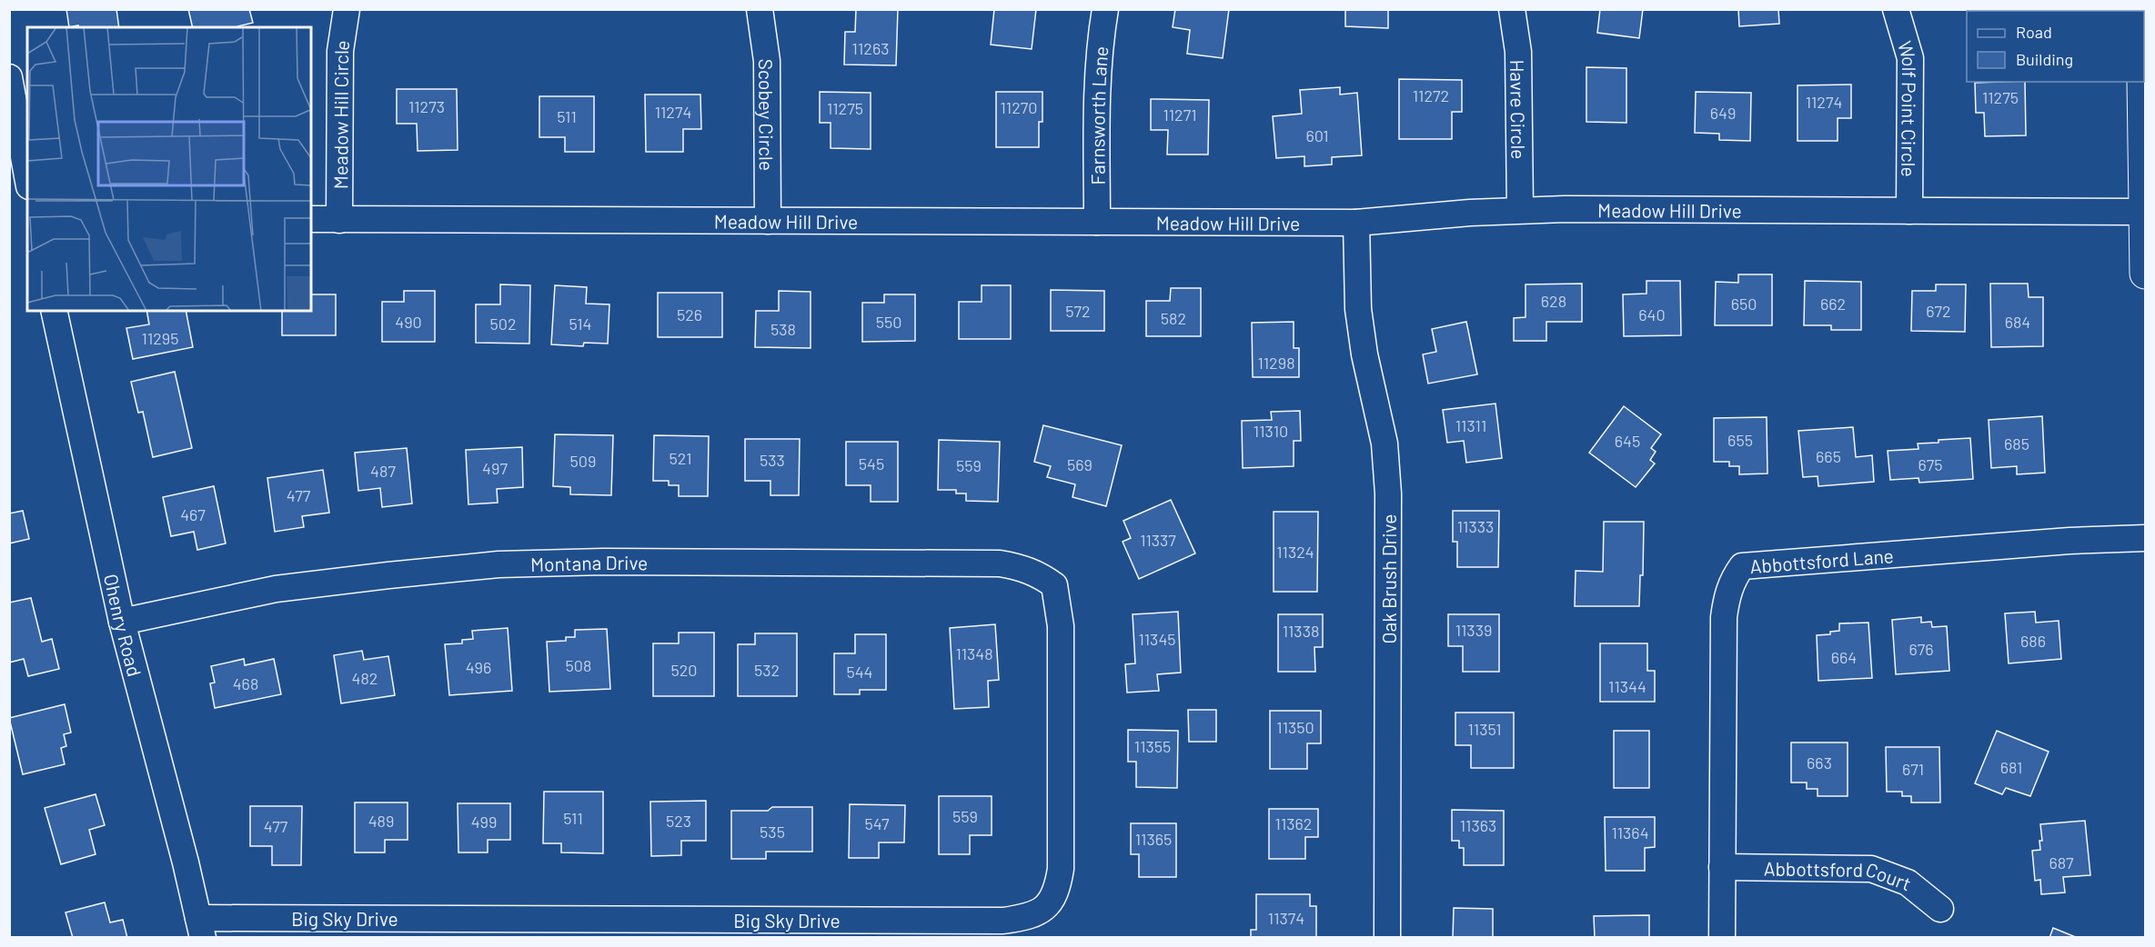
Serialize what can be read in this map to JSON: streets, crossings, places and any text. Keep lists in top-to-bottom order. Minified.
{"streets":{"street":["Havre Circle","Wolf Point Circle","Meadow Hill Circle","Scobey Circle","Farnsworth Lane","Meadow Hill Drive","Abbottsford Lane","Montana Drive","Oak Brush Drive","Ohenry Road","Abbottsford Court","Big Sky Drive"]},"crossings":[["Havre Circle","Meadow Hill Drive"],["Wolf Point Circle","Meadow Hill Drive"],["Meadow Hill Circle","Meadow Hill Drive"],["Scobey Circle","Meadow Hill Drive"],["Farnsworth Lane","Meadow Hill Drive"],["Meadow Hill Drive","Oak Brush Drive"],["Abbottsford Lane","Abbottsford Court"],["Montana Drive","Ohenry Road"],["Montana Drive","Big Sky Drive"],["Ohenry Road","Big Sky Drive"]],"house_numbers":["11263","11272","11275","11274","11273","11270","11275","11274","649","11271","511","601","628","650","662","572","672","526","640","582","490","550","684","502","514","538","11295","11298","11311","11310","655","645","685","665","521","533","509","545","569","675","559","497","487","477","467","11333","11337","11324","11339","11338","11345","686","676","11348","664","508","496","520","532","544","482","468","11344","11350","11351","11355","663","681","671","559","511","489","523","499","547","11362","11363","477","535","11364","11365","687","11374"],"legend":["Road","Building"]}
